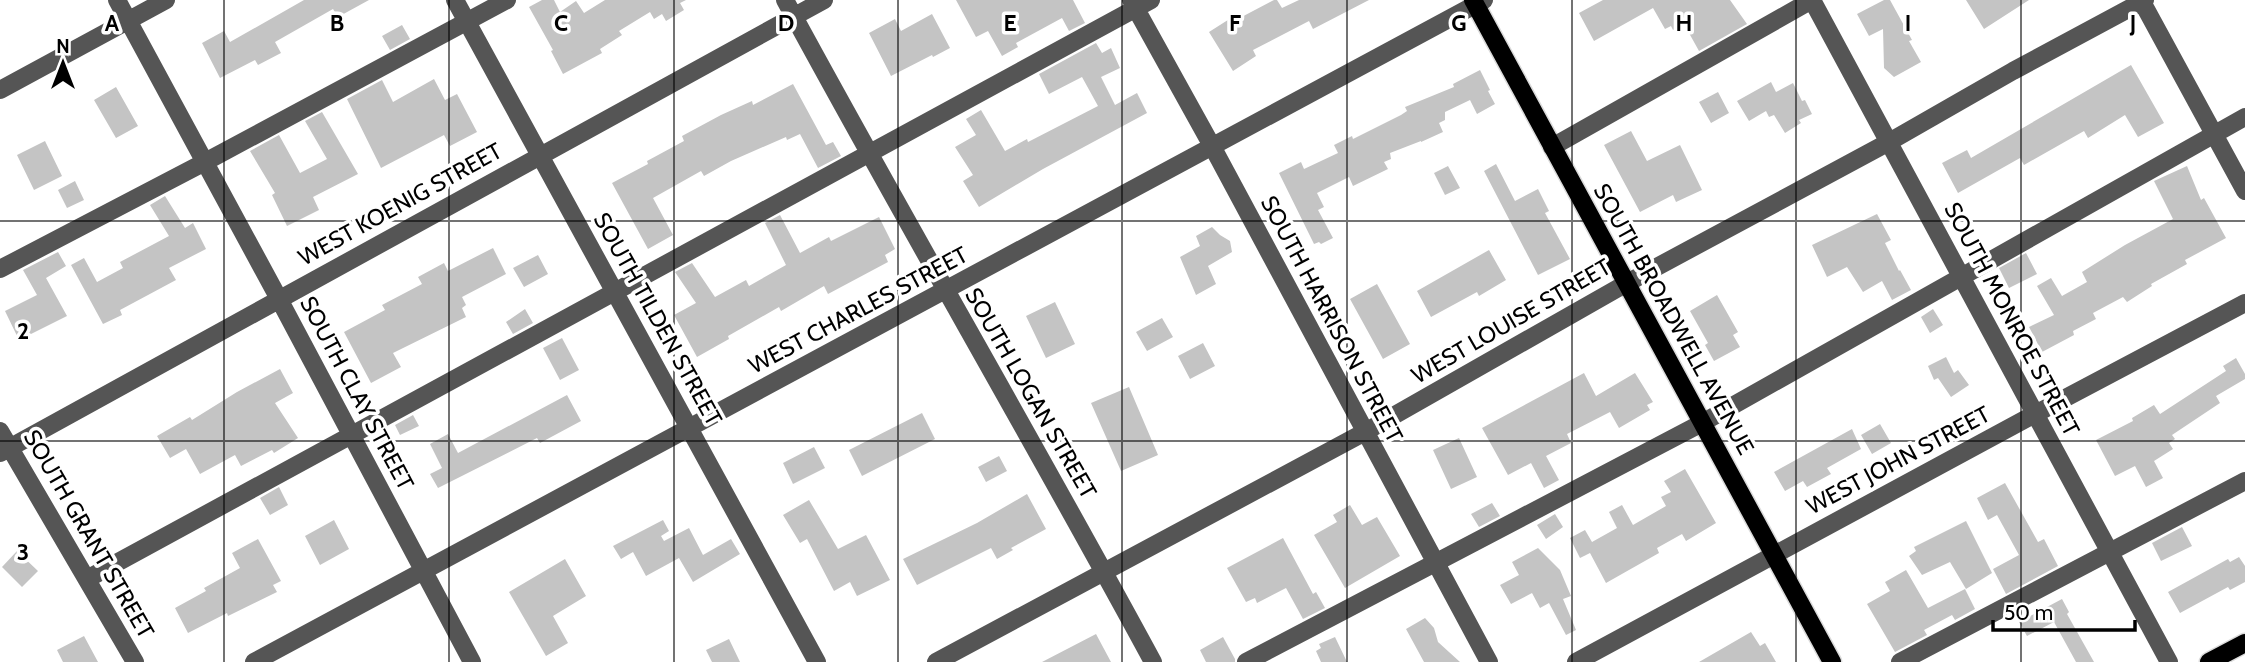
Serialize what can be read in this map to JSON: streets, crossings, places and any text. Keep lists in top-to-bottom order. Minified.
{"streets":{"main road":["SOUTH BROADWELL AVENUE"],"street":["WEST KOENIG STREET","WEST CHARLES STREET","SOUTH TILDEN STREET","SOUTH HARRISON STREET","SOUTH MONROE STREET","WEST LOUISE STREET","SOUTH CLAY STREET","SOUTH LOGAN STREET","WEST JOHN STREET","SOUTH GRANT STREET"]},"crossings":[["WEST KOENIG STREET","SOUTH TILDEN STREET"],["WEST KOENIG STREET","SOUTH CLAY STREET"],["WEST KOENIG STREET","SOUTH LOGAN STREET"],["WEST KOENIG STREET","SOUTH GRANT STREET"],["WEST CHARLES STREET","SOUTH TILDEN STREET"],["WEST CHARLES STREET","SOUTH HARRISON STREET"],["WEST CHARLES STREET","SOUTH BROADWELL AVENUE"],["WEST CHARLES STREET","SOUTH CLAY STREET"],["WEST CHARLES STREET","SOUTH LOGAN STREET"],["SOUTH HARRISON STREET","WEST LOUISE STREET"],["SOUTH BROADWELL AVENUE","WEST LOUISE STREET"],["SOUTH BROADWELL AVENUE","WEST JOHN STREET"],["SOUTH MONROE STREET","WEST LOUISE STREET"],["SOUTH MONROE STREET","WEST JOHN STREET"],["WEST LOUISE STREET","SOUTH LOGAN STREET"]],"scale_bar":"50 m","north":"top","grid":{"columns":["A","B","C","D","E","F","G","H","I","J"],"rows":["2","3"]}}
